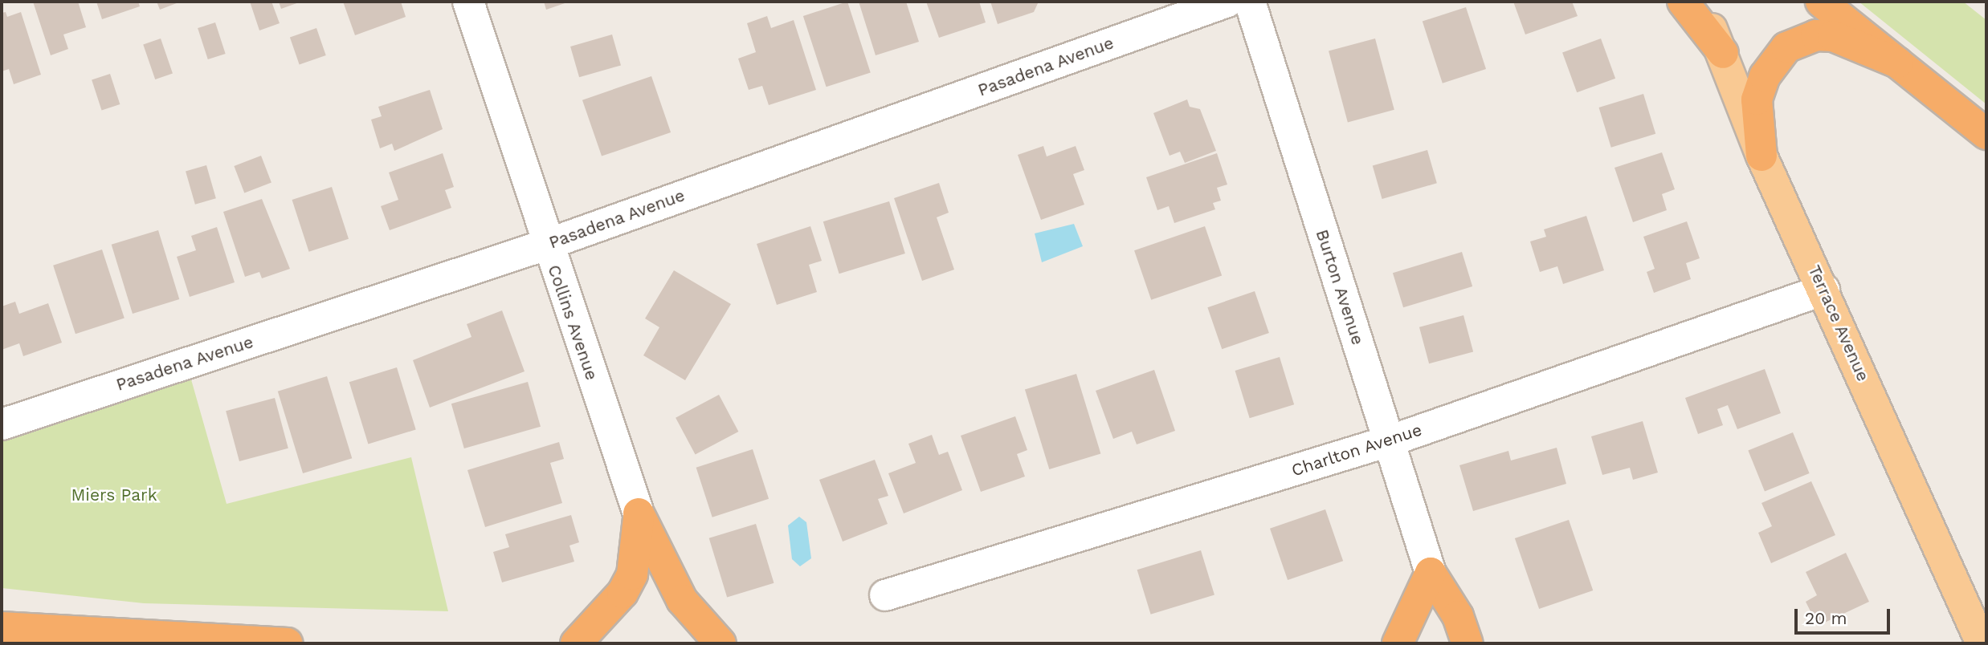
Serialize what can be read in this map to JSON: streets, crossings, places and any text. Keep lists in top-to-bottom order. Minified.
{"streets":{"main road":["Terrace Avenue"],"street":["Pasadena Avenue","Burton Avenue","Collins Avenue","Charlton Avenue"]},"crossings":[["Pasadena Avenue","Collins Avenue"],["Burton Avenue","Charlton Avenue"],["Terrace Avenue","Charlton Avenue"]],"parks":["Miers Park"],"scale_bar":"20 m"}
